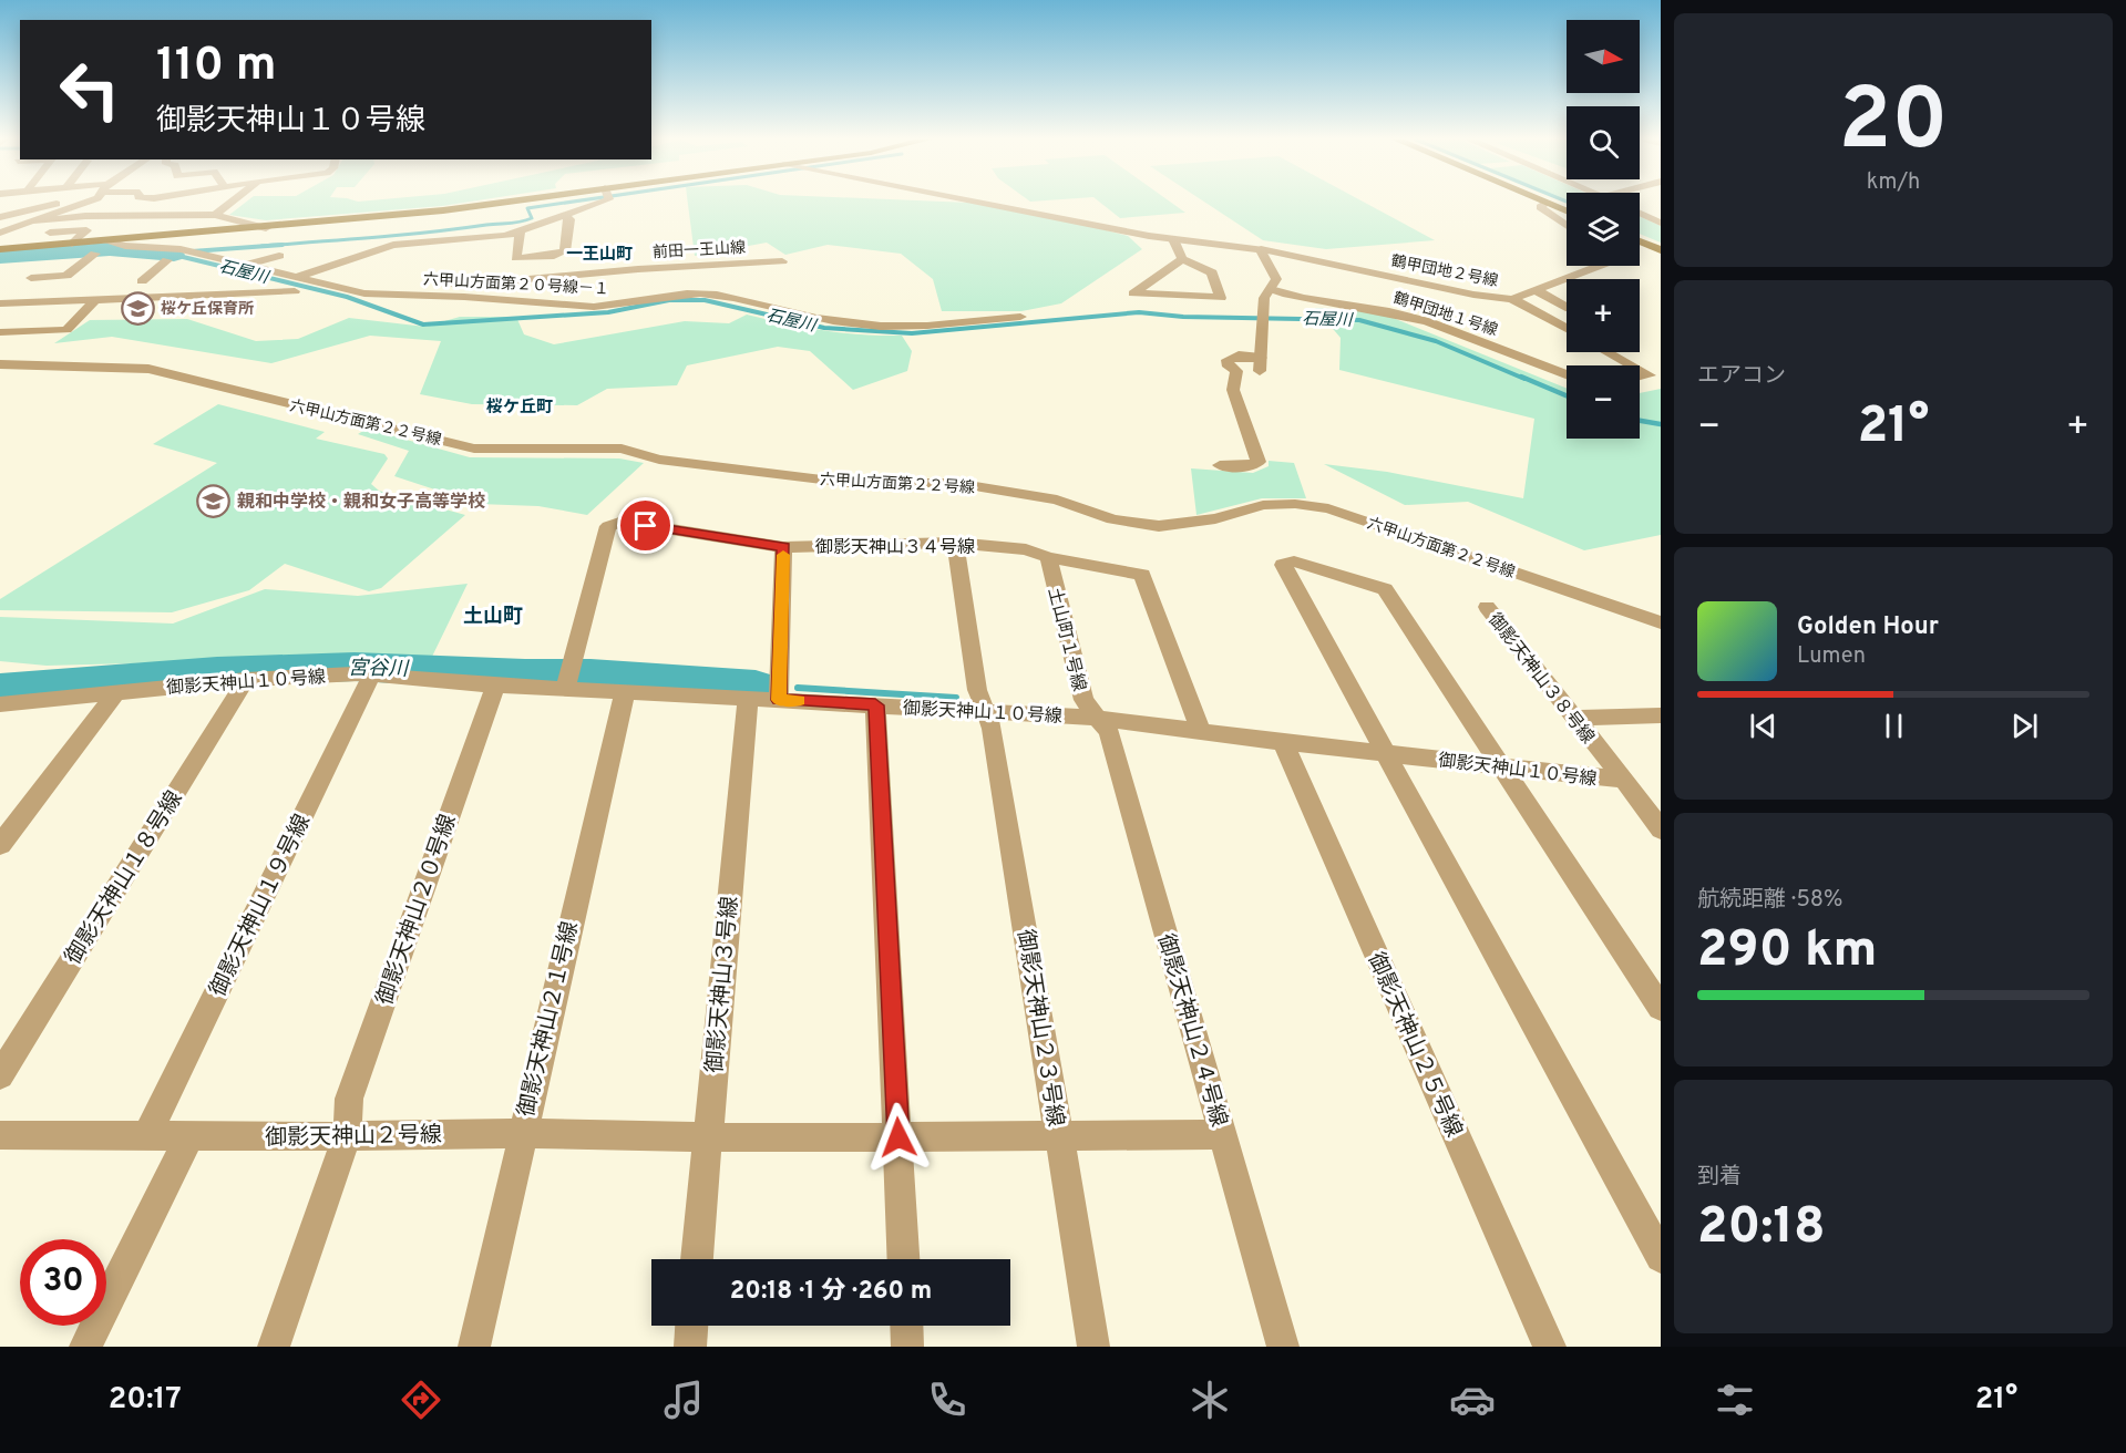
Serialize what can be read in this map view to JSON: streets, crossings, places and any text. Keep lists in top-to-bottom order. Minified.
{"streets":{"street":["前田一王山線","鶴甲団地２号線","六甲山方面第２０号線－１","鶴甲団地１号線","六甲山方面第２２号線","御影天神山３４号線","土山町１号線","御影天神山３８号線","御影天神山１０号線","御影天神山１８号線","御影天神山１９号線","御影天神山２０号線","御影天神山３号線","御影天神山２１号線","御影天神山２３号線","御影天神山２４号線","御影天神山２５号線","御影天神山２号線"]},"crossings":[["前田一王山線","六甲山方面第２０号線－１"],["鶴甲団地２号線","鶴甲団地１号線"],["御影天神山３４号線","土山町１号線"],["御影天神山３４号線","御影天神山１０号線"],["御影天神山３４号線","御影天神山２３号線"],["土山町１号線","御影天神山１０号線"],["土山町１号線","御影天神山２４号線"],["御影天神山３８号線","御影天神山１０号線"],["御影天神山１０号線","御影天神山１８号線"],["御影天神山１０号線","御影天神山１９号線"],["御影天神山１０号線","御影天神山２０号線"],["御影天神山１０号線","御影天神山３号線"],["御影天神山１０号線","御影天神山２１号線"],["御影天神山１０号線","御影天神山２３号線"],["御影天神山１０号線","御影天神山２４号線"],["御影天神山１０号線","御影天神山２５号線"],["御影天神山１９号線","御影天神山２号線"],["御影天神山２０号線","御影天神山２号線"],["御影天神山３号線","御影天神山２号線"],["御影天神山２１号線","御影天神山２号線"],["御影天神山２３号線","御影天神山２号線"],["御影天神山２４号線","御影天神山２号線"]],"districts":["一王山町","桜ケ丘町","土山町"],"water":["石屋川","宮谷川"],"places":{"school or university":["桜ケ丘保育所","親和中学校・親和女子高等学校"]},"north":"right","page":{"tile":[["20","km/h"],"エアコン",["航続距離 · 58%","290 km"],["到着","20:18"]],"map_buttons":["+","−"],"turn":["110 m","御影天神山１０号線"],"heat":["−","21°","+"],"song":["Golden Hour","Lumen"],"limit":"30","trip":"20:18 · 1 分 · 260 m","tabs":["20:17","21°"]}}
